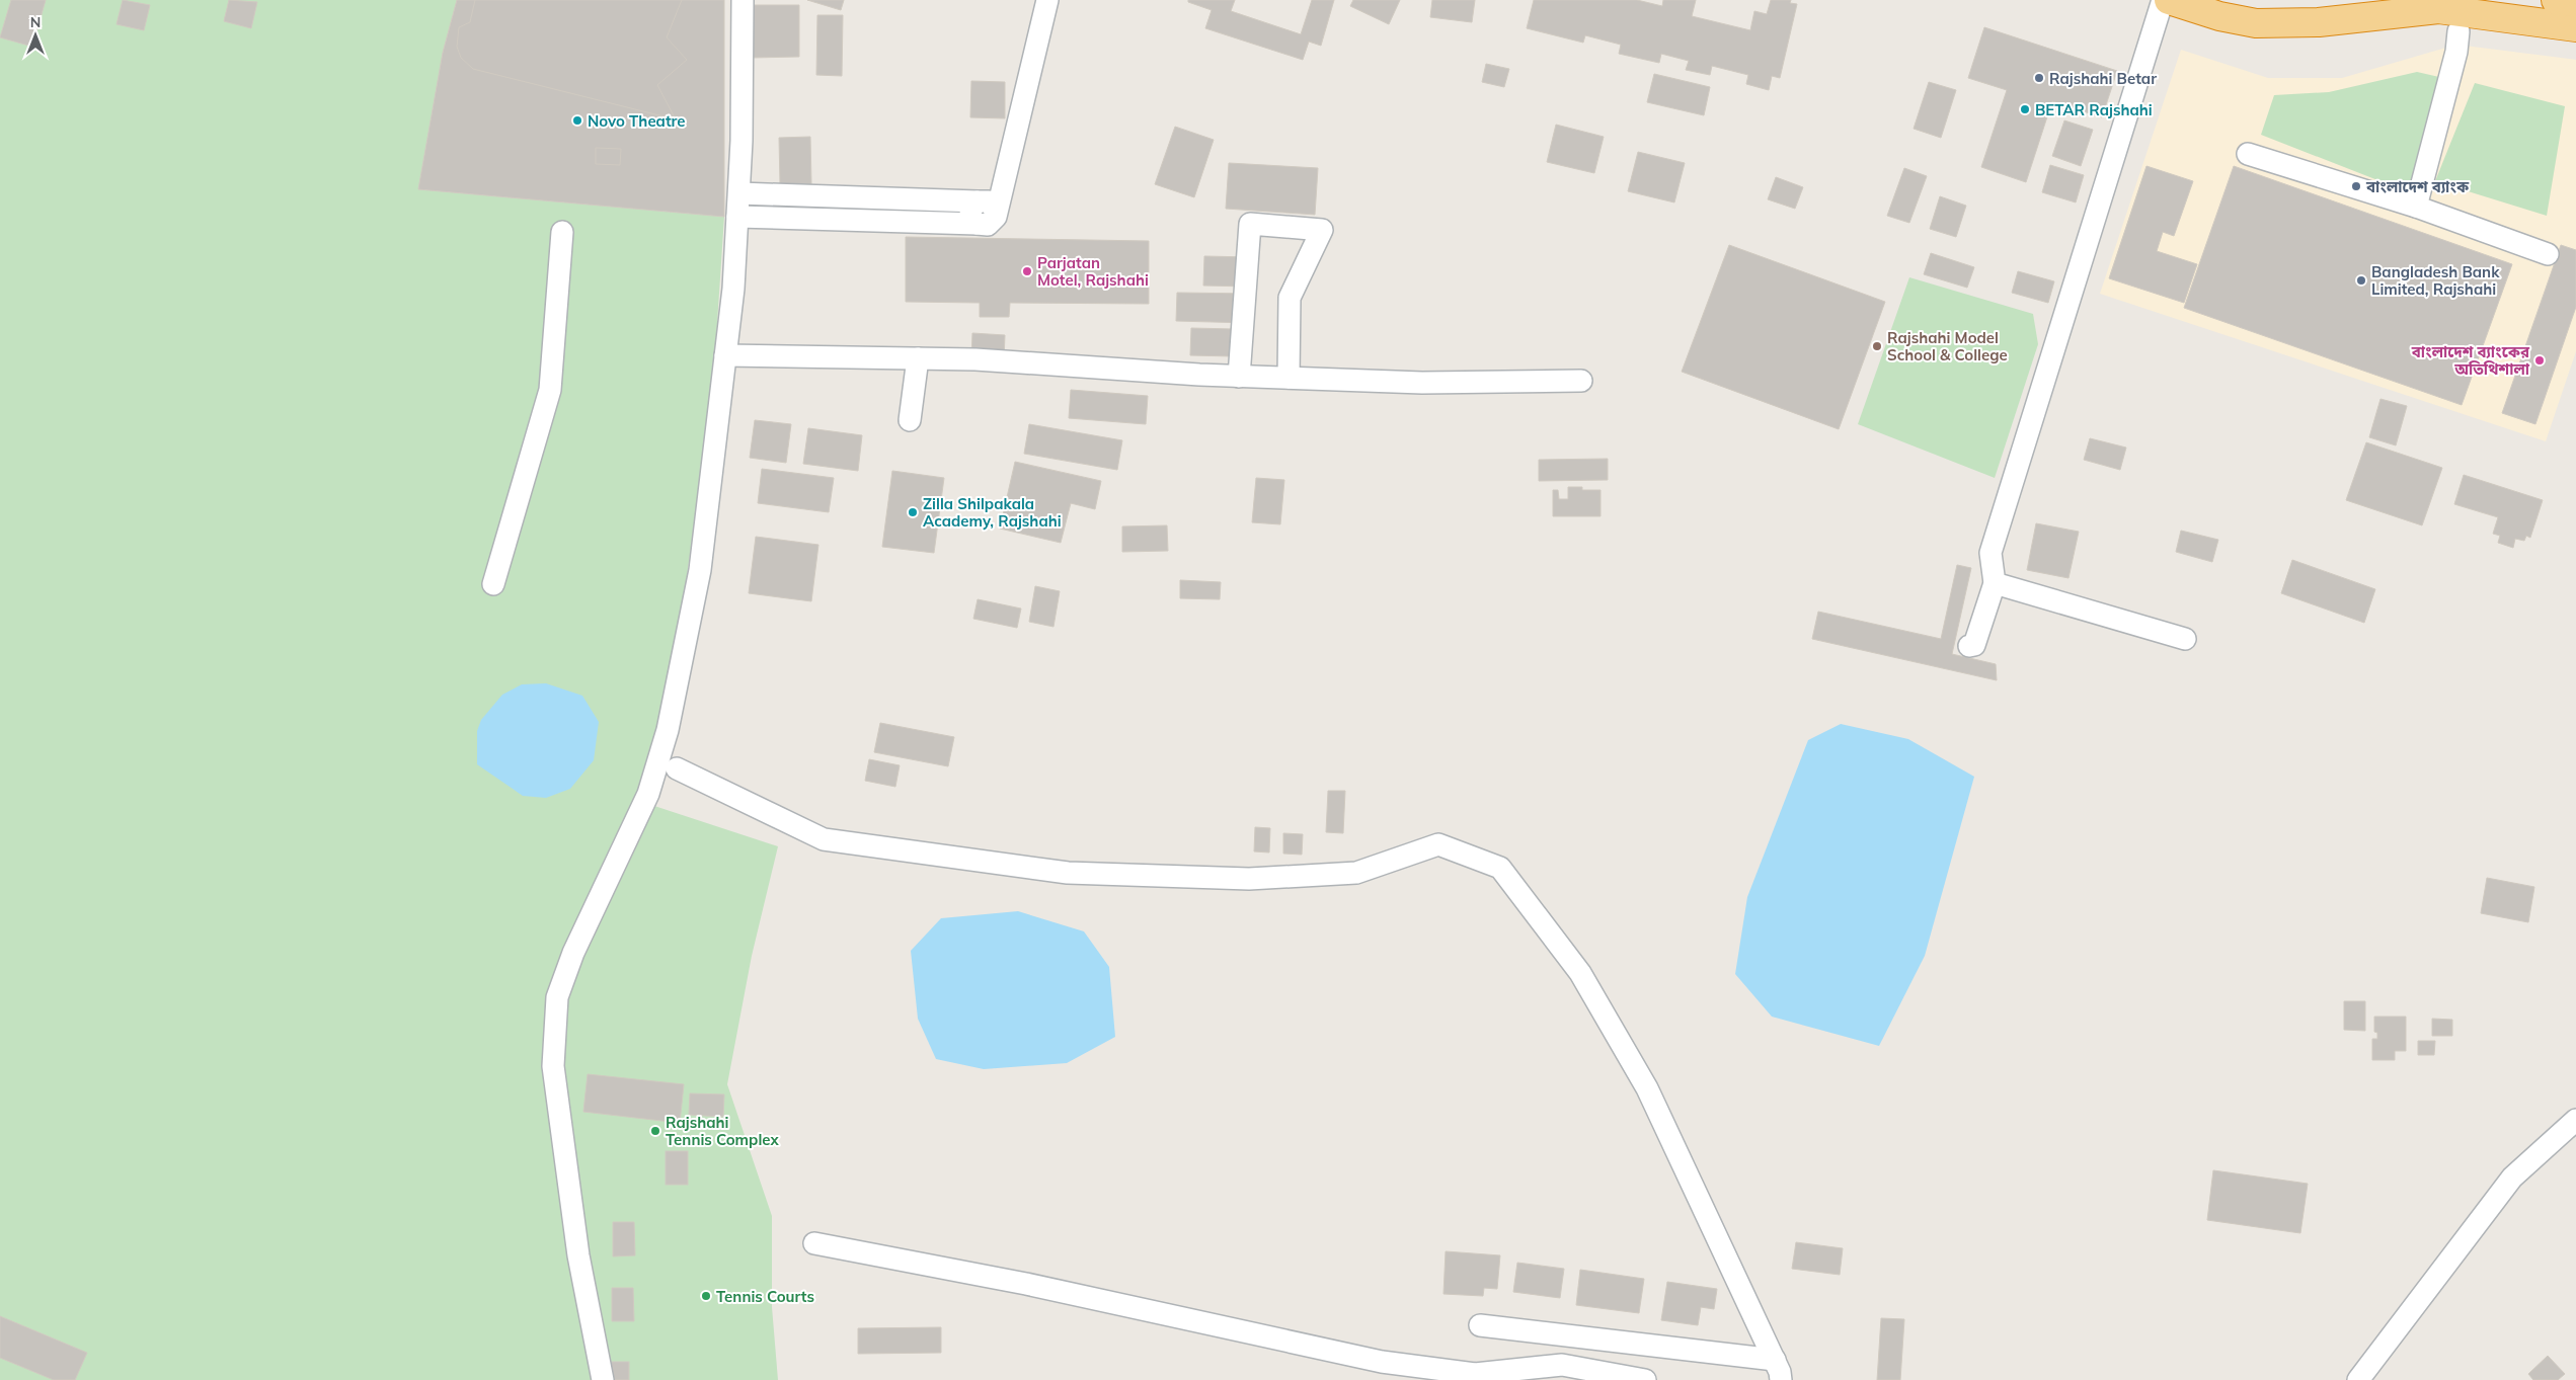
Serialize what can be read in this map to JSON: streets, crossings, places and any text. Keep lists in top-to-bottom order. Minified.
{"places":["Rajshahi Betar","BETAR Rajshahi","Novo Theatre","বাংলাদেশ ব্যাংক","Parjatan Motel, Rajshahi","Bangladesh Bank Limited, Rajshahi","Rajshahi Model School & College","বাংলাদেশ ব্যাংকের অতিথিশালা","Zilla Shilpakala Academy, Rajshahi","Rajshahi Tennis Complex","Tennis Courts"],"north":"top"}
